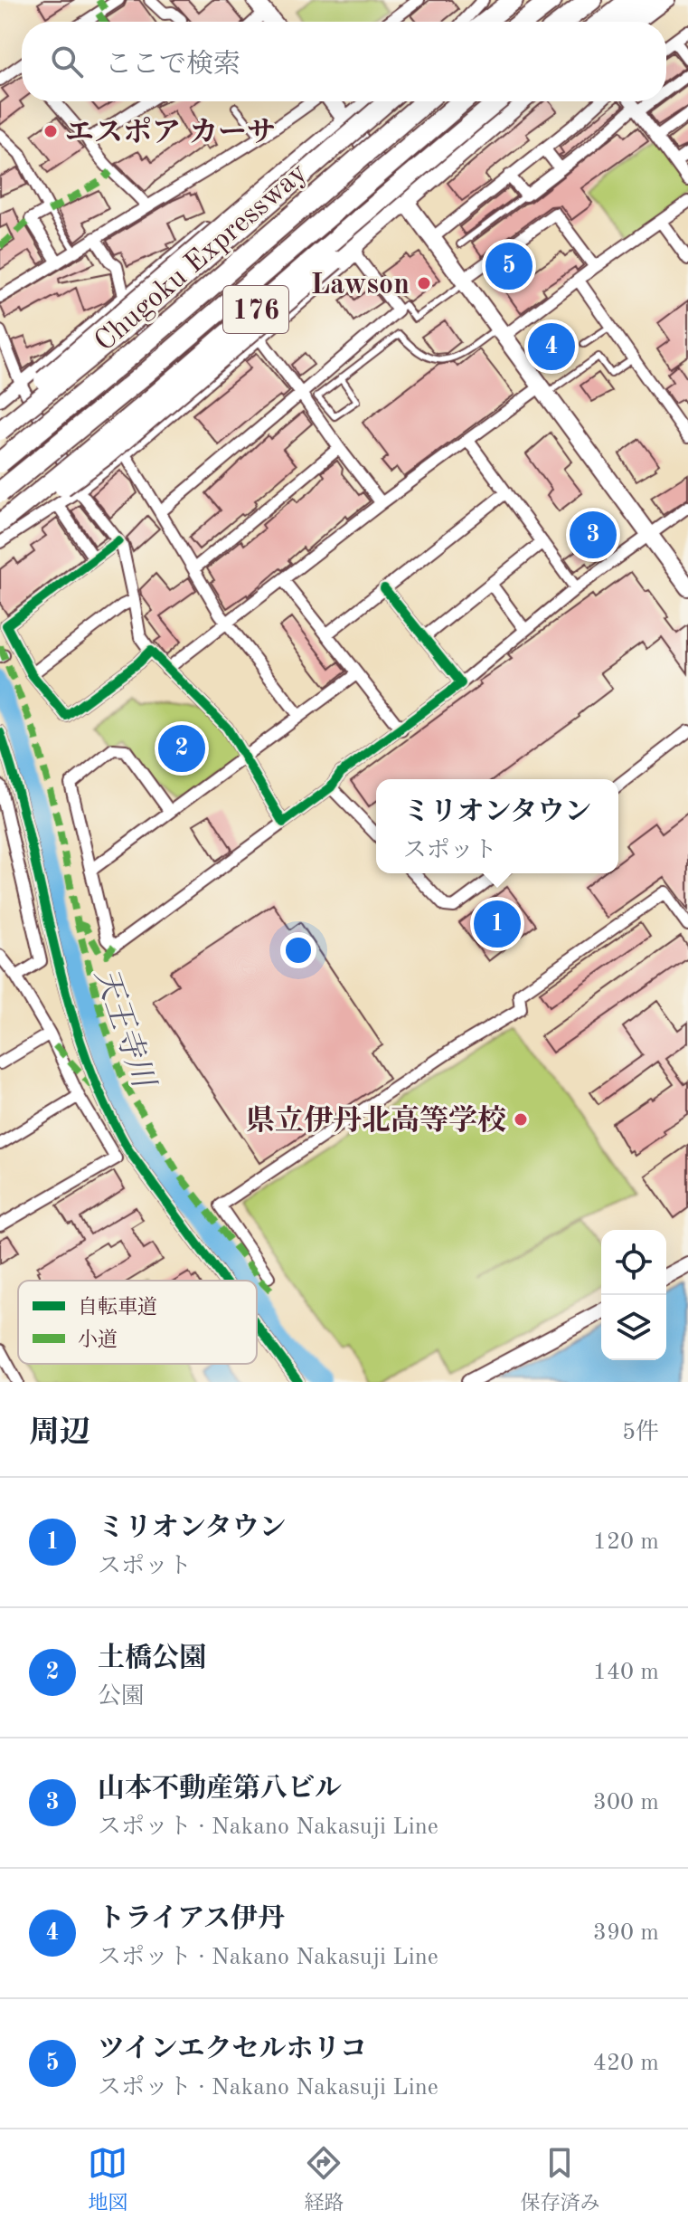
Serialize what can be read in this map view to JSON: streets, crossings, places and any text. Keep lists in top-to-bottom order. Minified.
{"streets":{"highway":["Chugoku Expressway","176"]},"water":["天王寺川"],"places":["エスポア カーサ","Lawson","県立伊丹北高等学校"],"legend":["自転車道","小道"],"page":{"search":"ここで検索","pins":["5","4","3","2","1"],"popup":["ミリオンタウン","スポット"],"heading":["周辺","5件"],"list":[{"mark":"1","name":"ミリオンタウン","note":"スポット","value":"120 m"},{"mark":"2","name":"土橋公園","note":"公園","value":"140 m"},{"mark":"3","name":"山本不動産第八ビル","note":"スポット · Nakano Nakasuji Line","value":"300 m"},{"mark":"4","name":"トライアス伊丹","note":"スポット · Nakano Nakasuji Line","value":"390 m"},{"mark":"5","name":"ツインエクセルホリコ","note":"スポット · Nakano Nakasuji Line","value":"420 m"}],"nav":["地図","経路","保存済み"]}}
